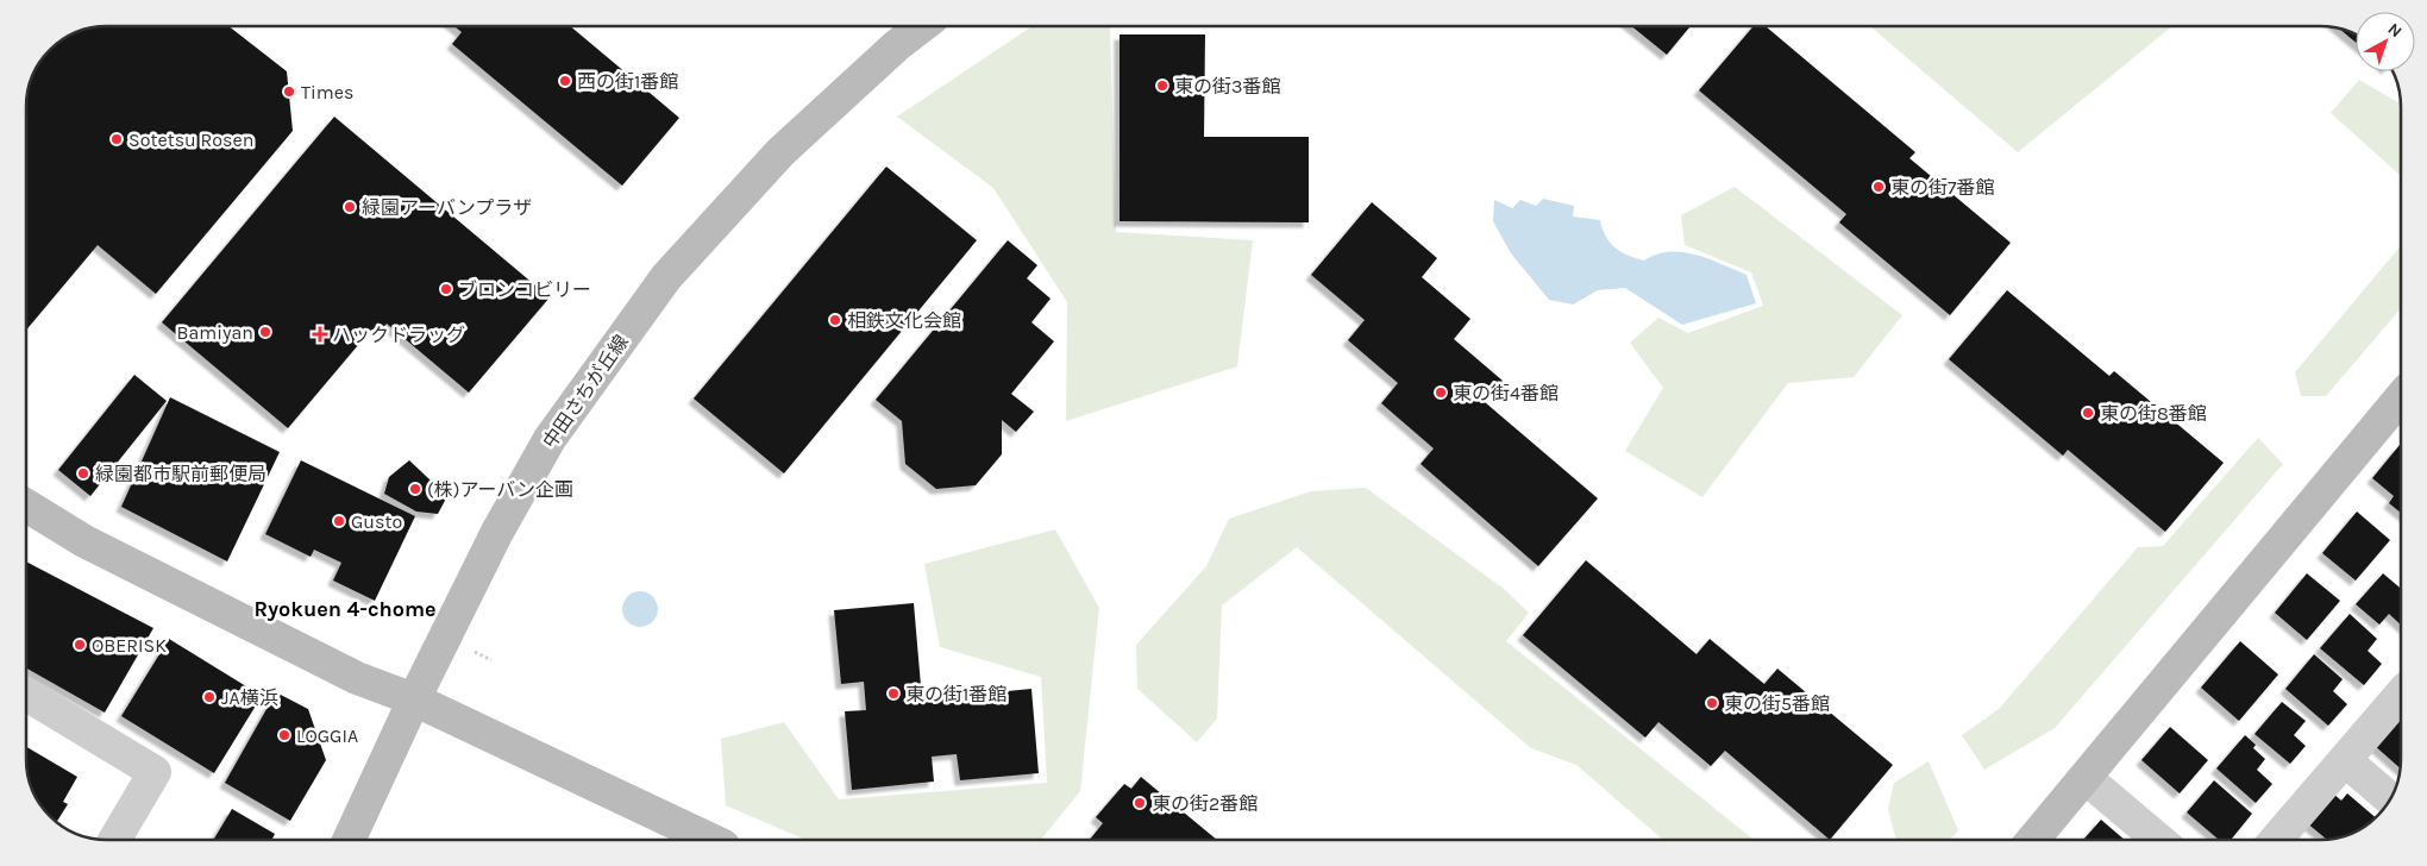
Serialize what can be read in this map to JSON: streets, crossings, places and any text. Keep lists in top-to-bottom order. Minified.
{"streets":{"street":["中田さちが丘線"]},"districts":["Ryokuen 4-chome"],"places":{"other":["西の街1番館","東の街3番館","Times","Sotetsu Rosen","東の街7番館","緑園アーバンプラザ","ブロンコビリー","相鉄文化会館","Bamiyan","東の街4番館","東の街8番館","緑園都市駅前郵便局","(株)アーバン企画","Gusto","OBERISK","東の街1番館","JA横浜","東の街5番館","LOGGIA","東の街2番館"],"health":["ハックドラッグ"]},"north":"top right"}
